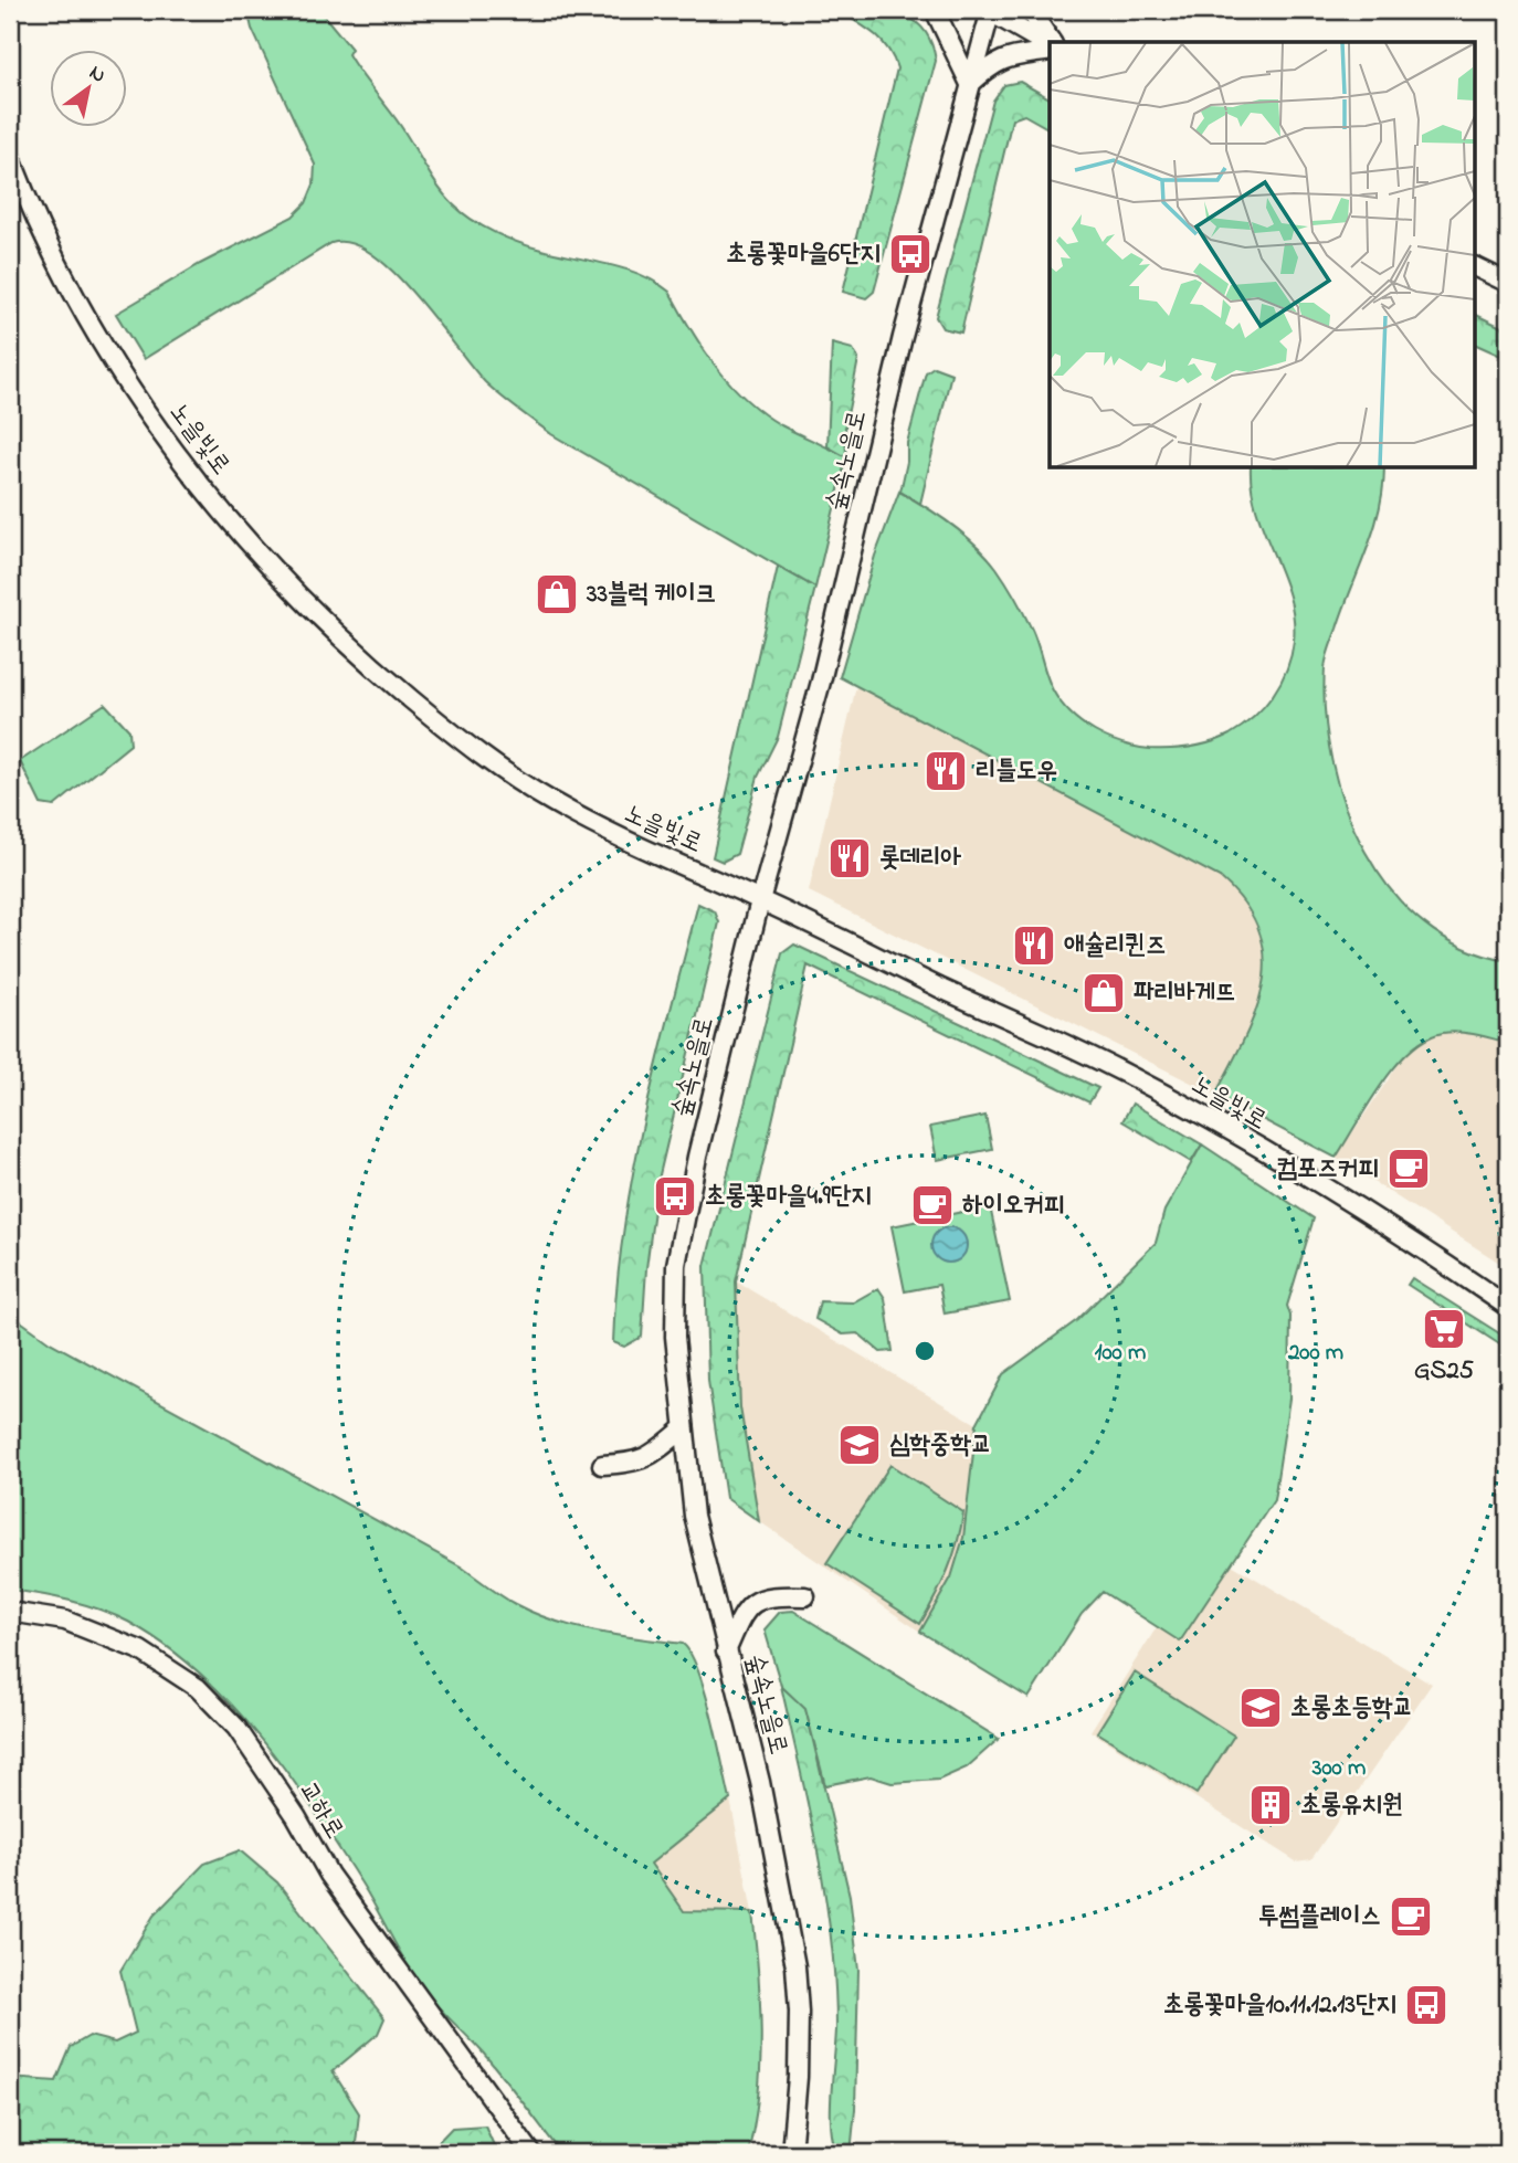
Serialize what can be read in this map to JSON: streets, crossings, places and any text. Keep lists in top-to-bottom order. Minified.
{"streets":{"street":["노을빛로","숲속노을로","교하로"]},"crossings":[["노을빛로","숲속노을로"]],"places":{"bus stop":["초롱꽃마을6단지","초롱꽃마을4.9단지","초롱꽃마을10.11.12.13단지"],"shop":["33블럭 케이크","파리바게뜨"],"restaurant":["리틀도우","롯데리아","애슐리퀸즈"],"cafe":["컴포즈커피","하이오커피","투썸플레이스"],"supermarket":["GS25"],"school or university":["심학중학교","초롱초등학교"],"building":["초롱유치원"]},"north":"top right","rings":["100 m","200 m","300 m"]}
